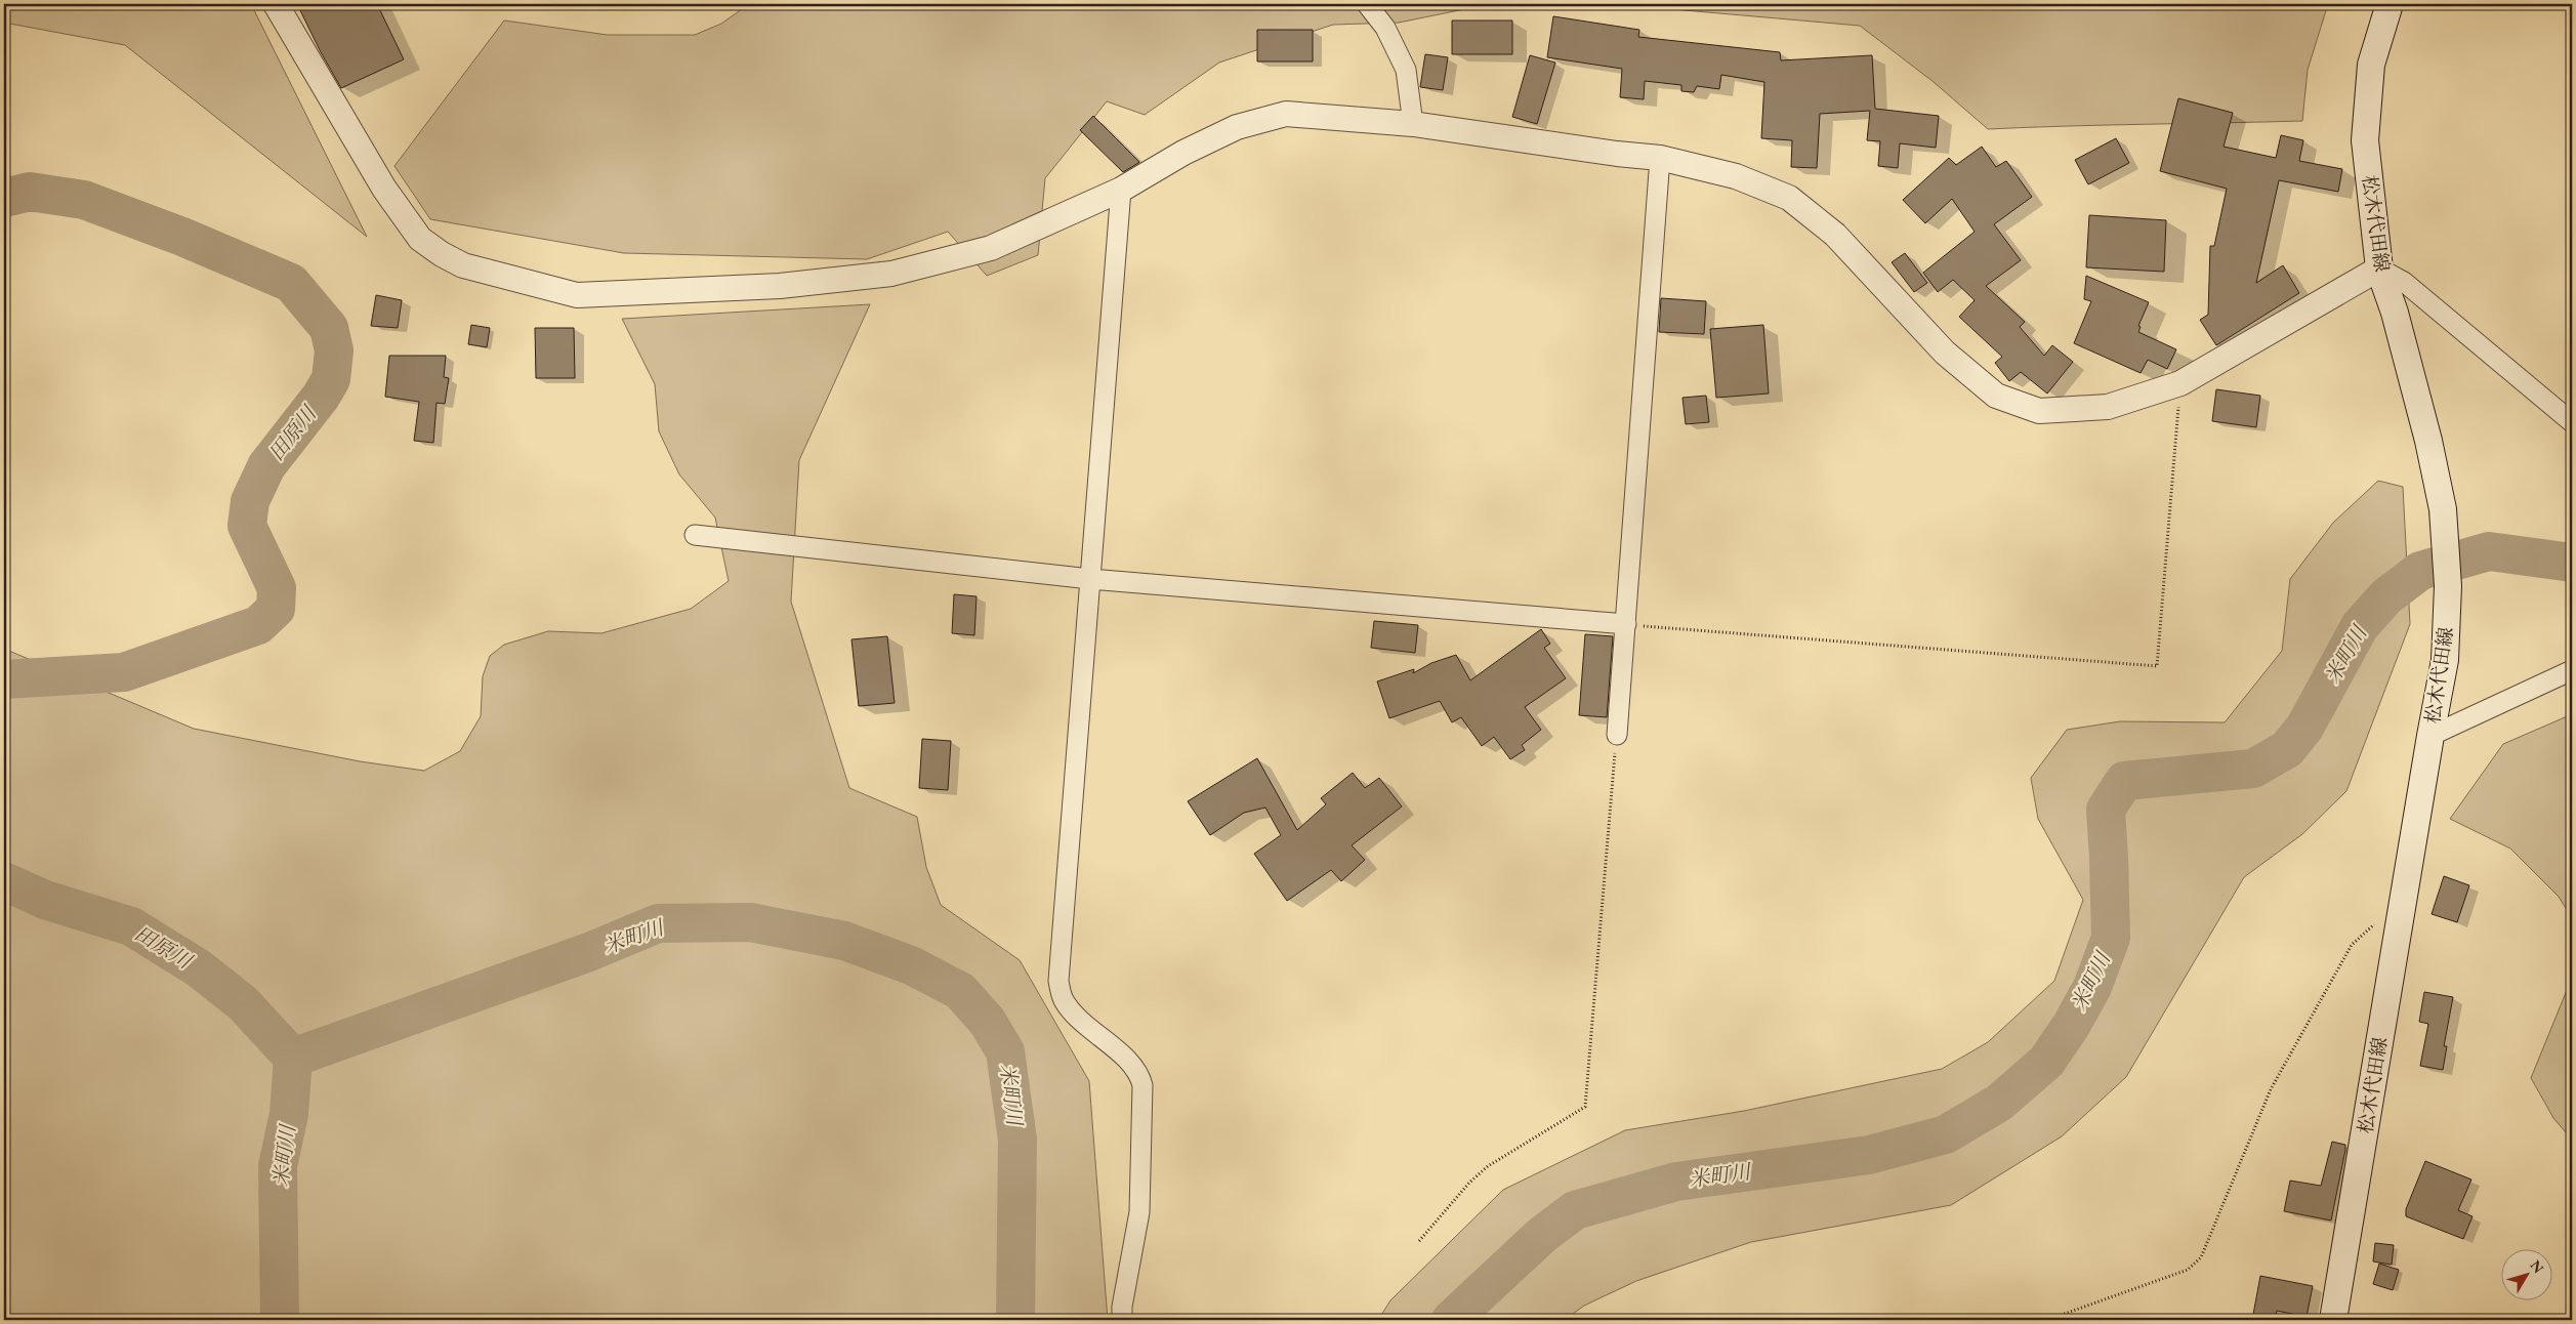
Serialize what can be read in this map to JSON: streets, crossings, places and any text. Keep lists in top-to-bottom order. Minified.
{"streets":{"main road":["松木代田線"]},"water":["田原川","米町川"],"north":"top right"}
